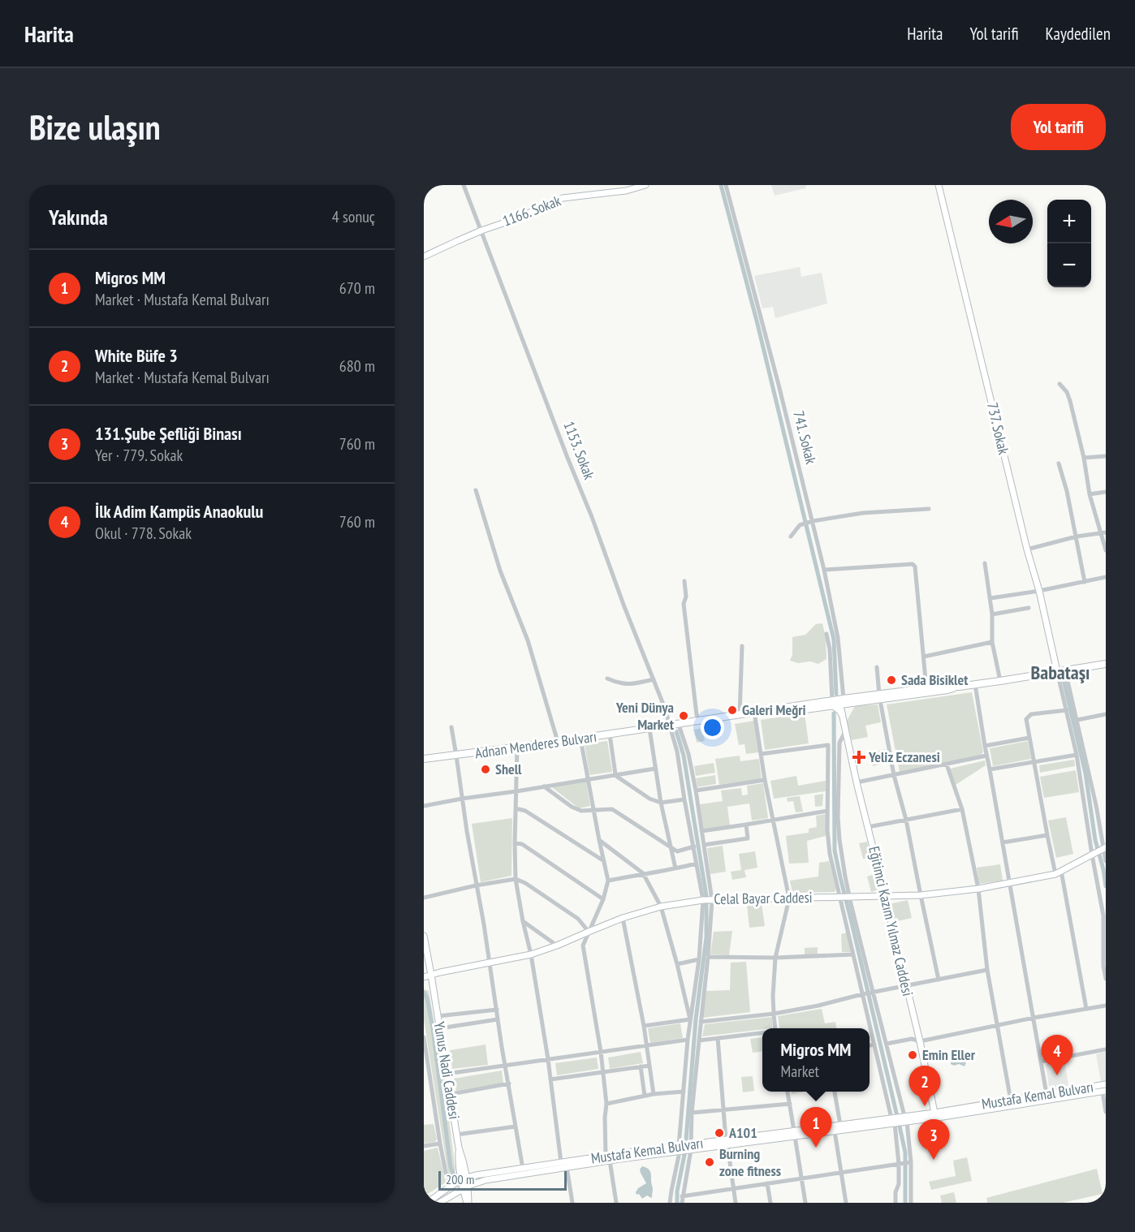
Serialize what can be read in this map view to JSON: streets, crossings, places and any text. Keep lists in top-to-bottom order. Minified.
{"streets":{"main road":["Adnan Menderes Bulvarı"],"street":["1166. Sokak","737. Sokak","741. Sokak","1153. Sokak","Celal Bayar Caddesi","Eğitimci Kazım Yılmaz Caddesi","Yunus Nadi Caddesi","Mustafa Kemal Bulvarı"]},"crossings":[["1166. Sokak","1153. Sokak"],["737. Sokak","Adnan Menderes Bulvarı"],["741. Sokak","Adnan Menderes Bulvarı"],["741. Sokak","Eğitimci Kazım Yılmaz Caddesi"],["1153. Sokak","Adnan Menderes Bulvarı"],["1153. Sokak","Celal Bayar Caddesi"],["1153. Sokak","Mustafa Kemal Bulvarı"],["Adnan Menderes Bulvarı","Eğitimci Kazım Yılmaz Caddesi"],["Celal Bayar Caddesi","Eğitimci Kazım Yılmaz Caddesi"],["Celal Bayar Caddesi","Yunus Nadi Caddesi"],["Eğitimci Kazım Yılmaz Caddesi","Mustafa Kemal Bulvarı"],["Yunus Nadi Caddesi","Mustafa Kemal Bulvarı"]],"districts":["Babataşı"],"places":{"other":["Sada Bisiklet","Galeri Meğri","Yeni Dünya Market","Shell","Emin Eller","A101","Burning zone fitness"],"health":["Yeliz Eczanesi"]},"scale_bar":"200 m","north":"left","page":{"header":"Harita","nav":["Harita","Yol tarifi","Kaydedilen"],"buttons":"Yol tarifi","title":"Bize ulaşın","heading":["Yakında","4 sonuç"],"map_buttons":["+","−"],"list":[{"mark":"1","name":"Migros MM","note":"Market · Mustafa Kemal Bulvarı","value":"670 m"},{"mark":"2","name":"White Büfe 3","note":"Market · Mustafa Kemal Bulvarı","value":"680 m"},{"mark":"3","name":"131.Şube Şefliği Binası","note":"Yer · 779. Sokak","value":"760 m"},{"mark":"4","name":"İlk Adim Kampüs Anaokulu","note":"Okul · 778. Sokak","value":"760 m"}],"popup":["Migros MM","Market"],"pins":["4","2","1","3"],"scale":"200 m"}}
